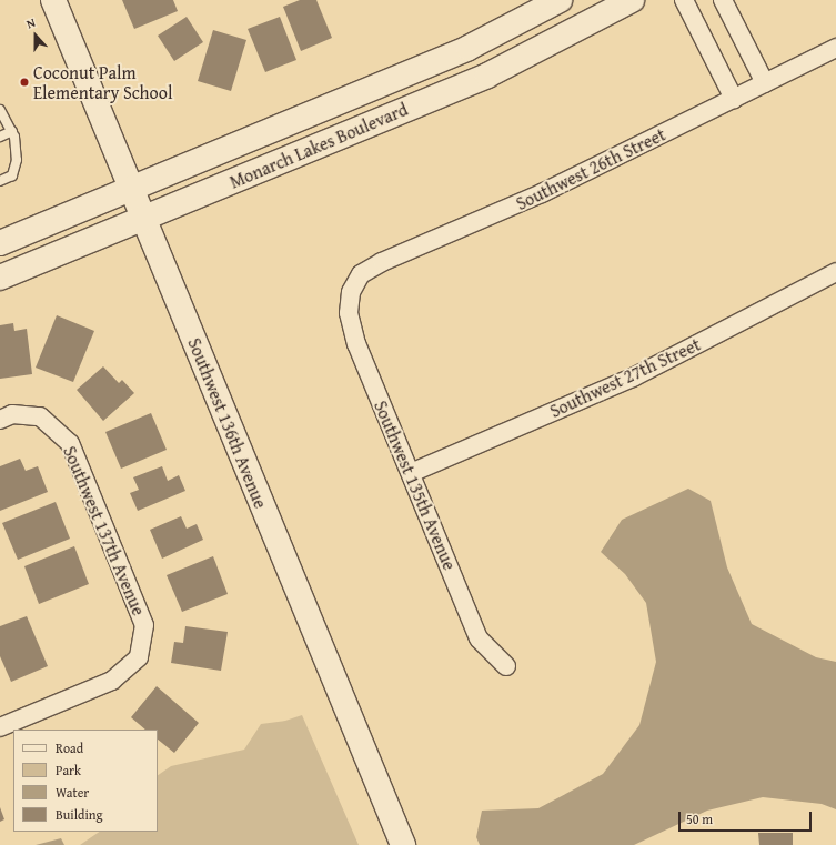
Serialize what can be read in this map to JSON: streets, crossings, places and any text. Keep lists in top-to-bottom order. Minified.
{"streets":{"street":["Monarch Lakes Boulevard","Southwest 26th Street","Southwest 27th Street","Southwest 136th Avenue","Southwest 135th Avenue","Southwest 137th Avenue"]},"crossings":[["Monarch Lakes Boulevard","Southwest 136th Avenue"],["Southwest 26th Street","Southwest 135th Avenue"],["Southwest 27th Street","Southwest 135th Avenue"]],"places":["Coconut Palm Elementary School"],"legend":["Road","Park","Water","Building"],"scale_bar":"50 m","north":"top"}
